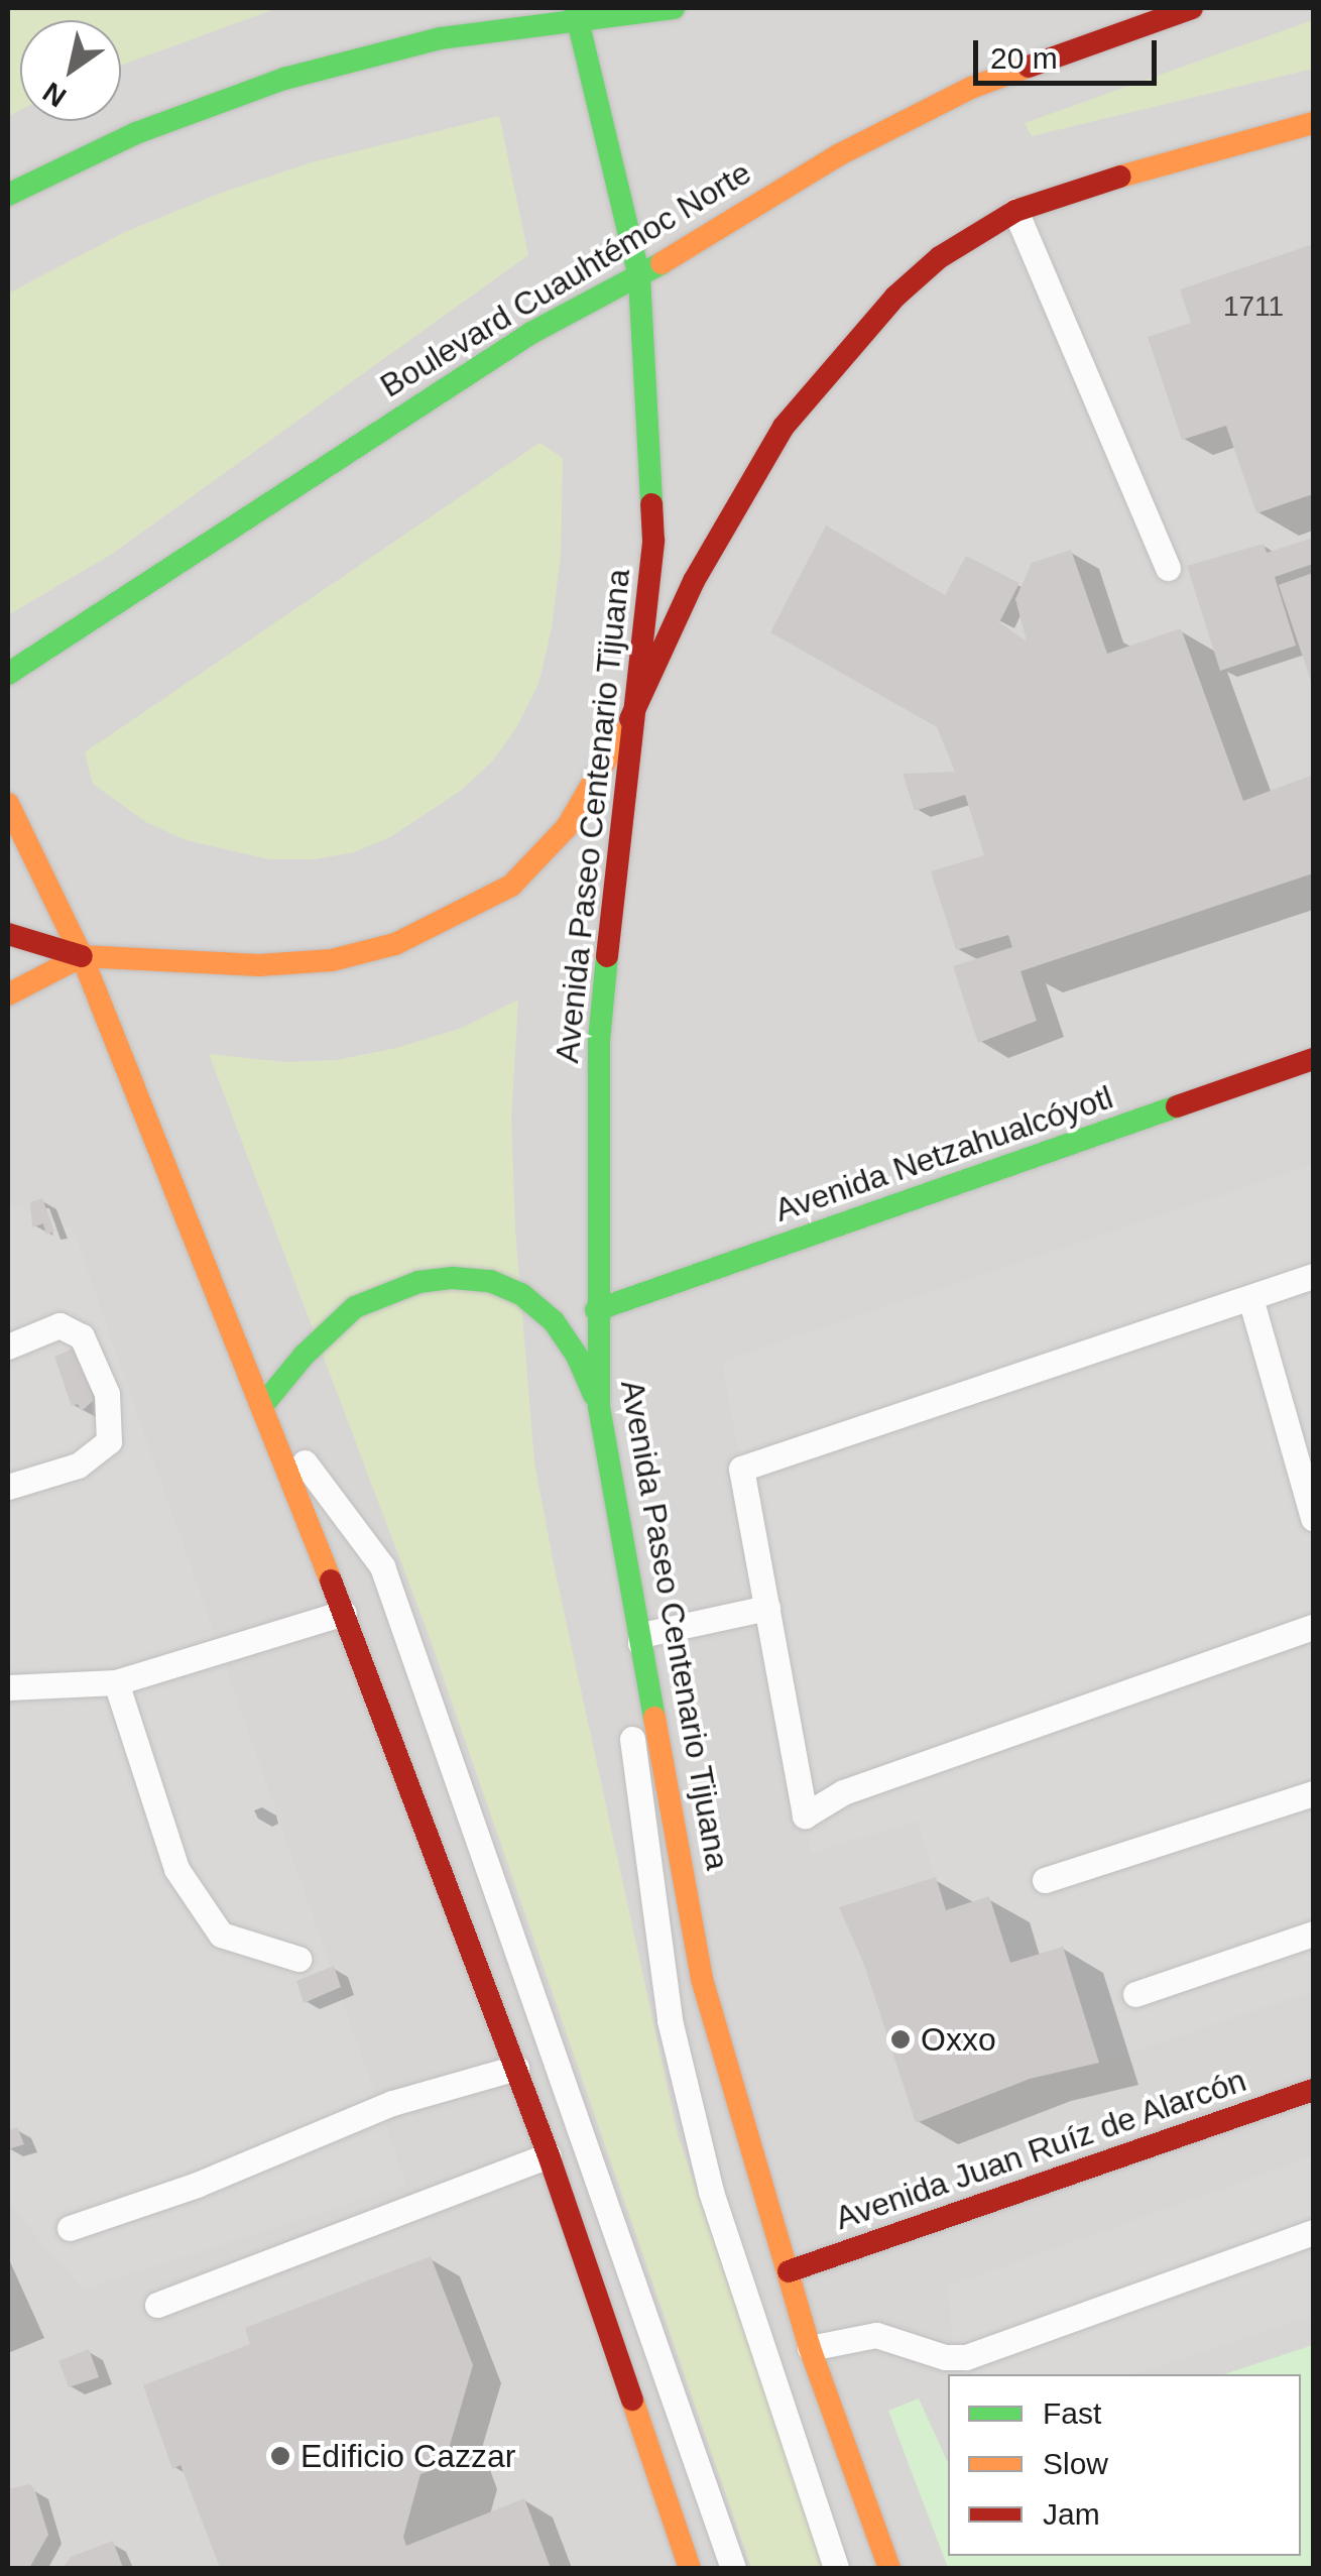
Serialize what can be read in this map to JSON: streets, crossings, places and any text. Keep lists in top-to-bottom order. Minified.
{"streets":{"main road":["Boulevard Cuauhtémoc Norte","Avenida Paseo Centenario Tijuana","Avenida Netzahualcóyotl","Avenida Juan Ruíz de Alarcón"]},"crossings":[["Boulevard Cuauhtémoc Norte","Avenida Paseo Centenario Tijuana"],["Avenida Paseo Centenario Tijuana","Avenida Netzahualcóyotl"],["Avenida Paseo Centenario Tijuana","Avenida Juan Ruíz de Alarcón"]],"places":["Oxxo","Edificio Cazzar"],"house_numbers":["1711"],"legend":["Fast","Slow","Jam"],"scale_bar":"20 m","north":"bottom left"}
